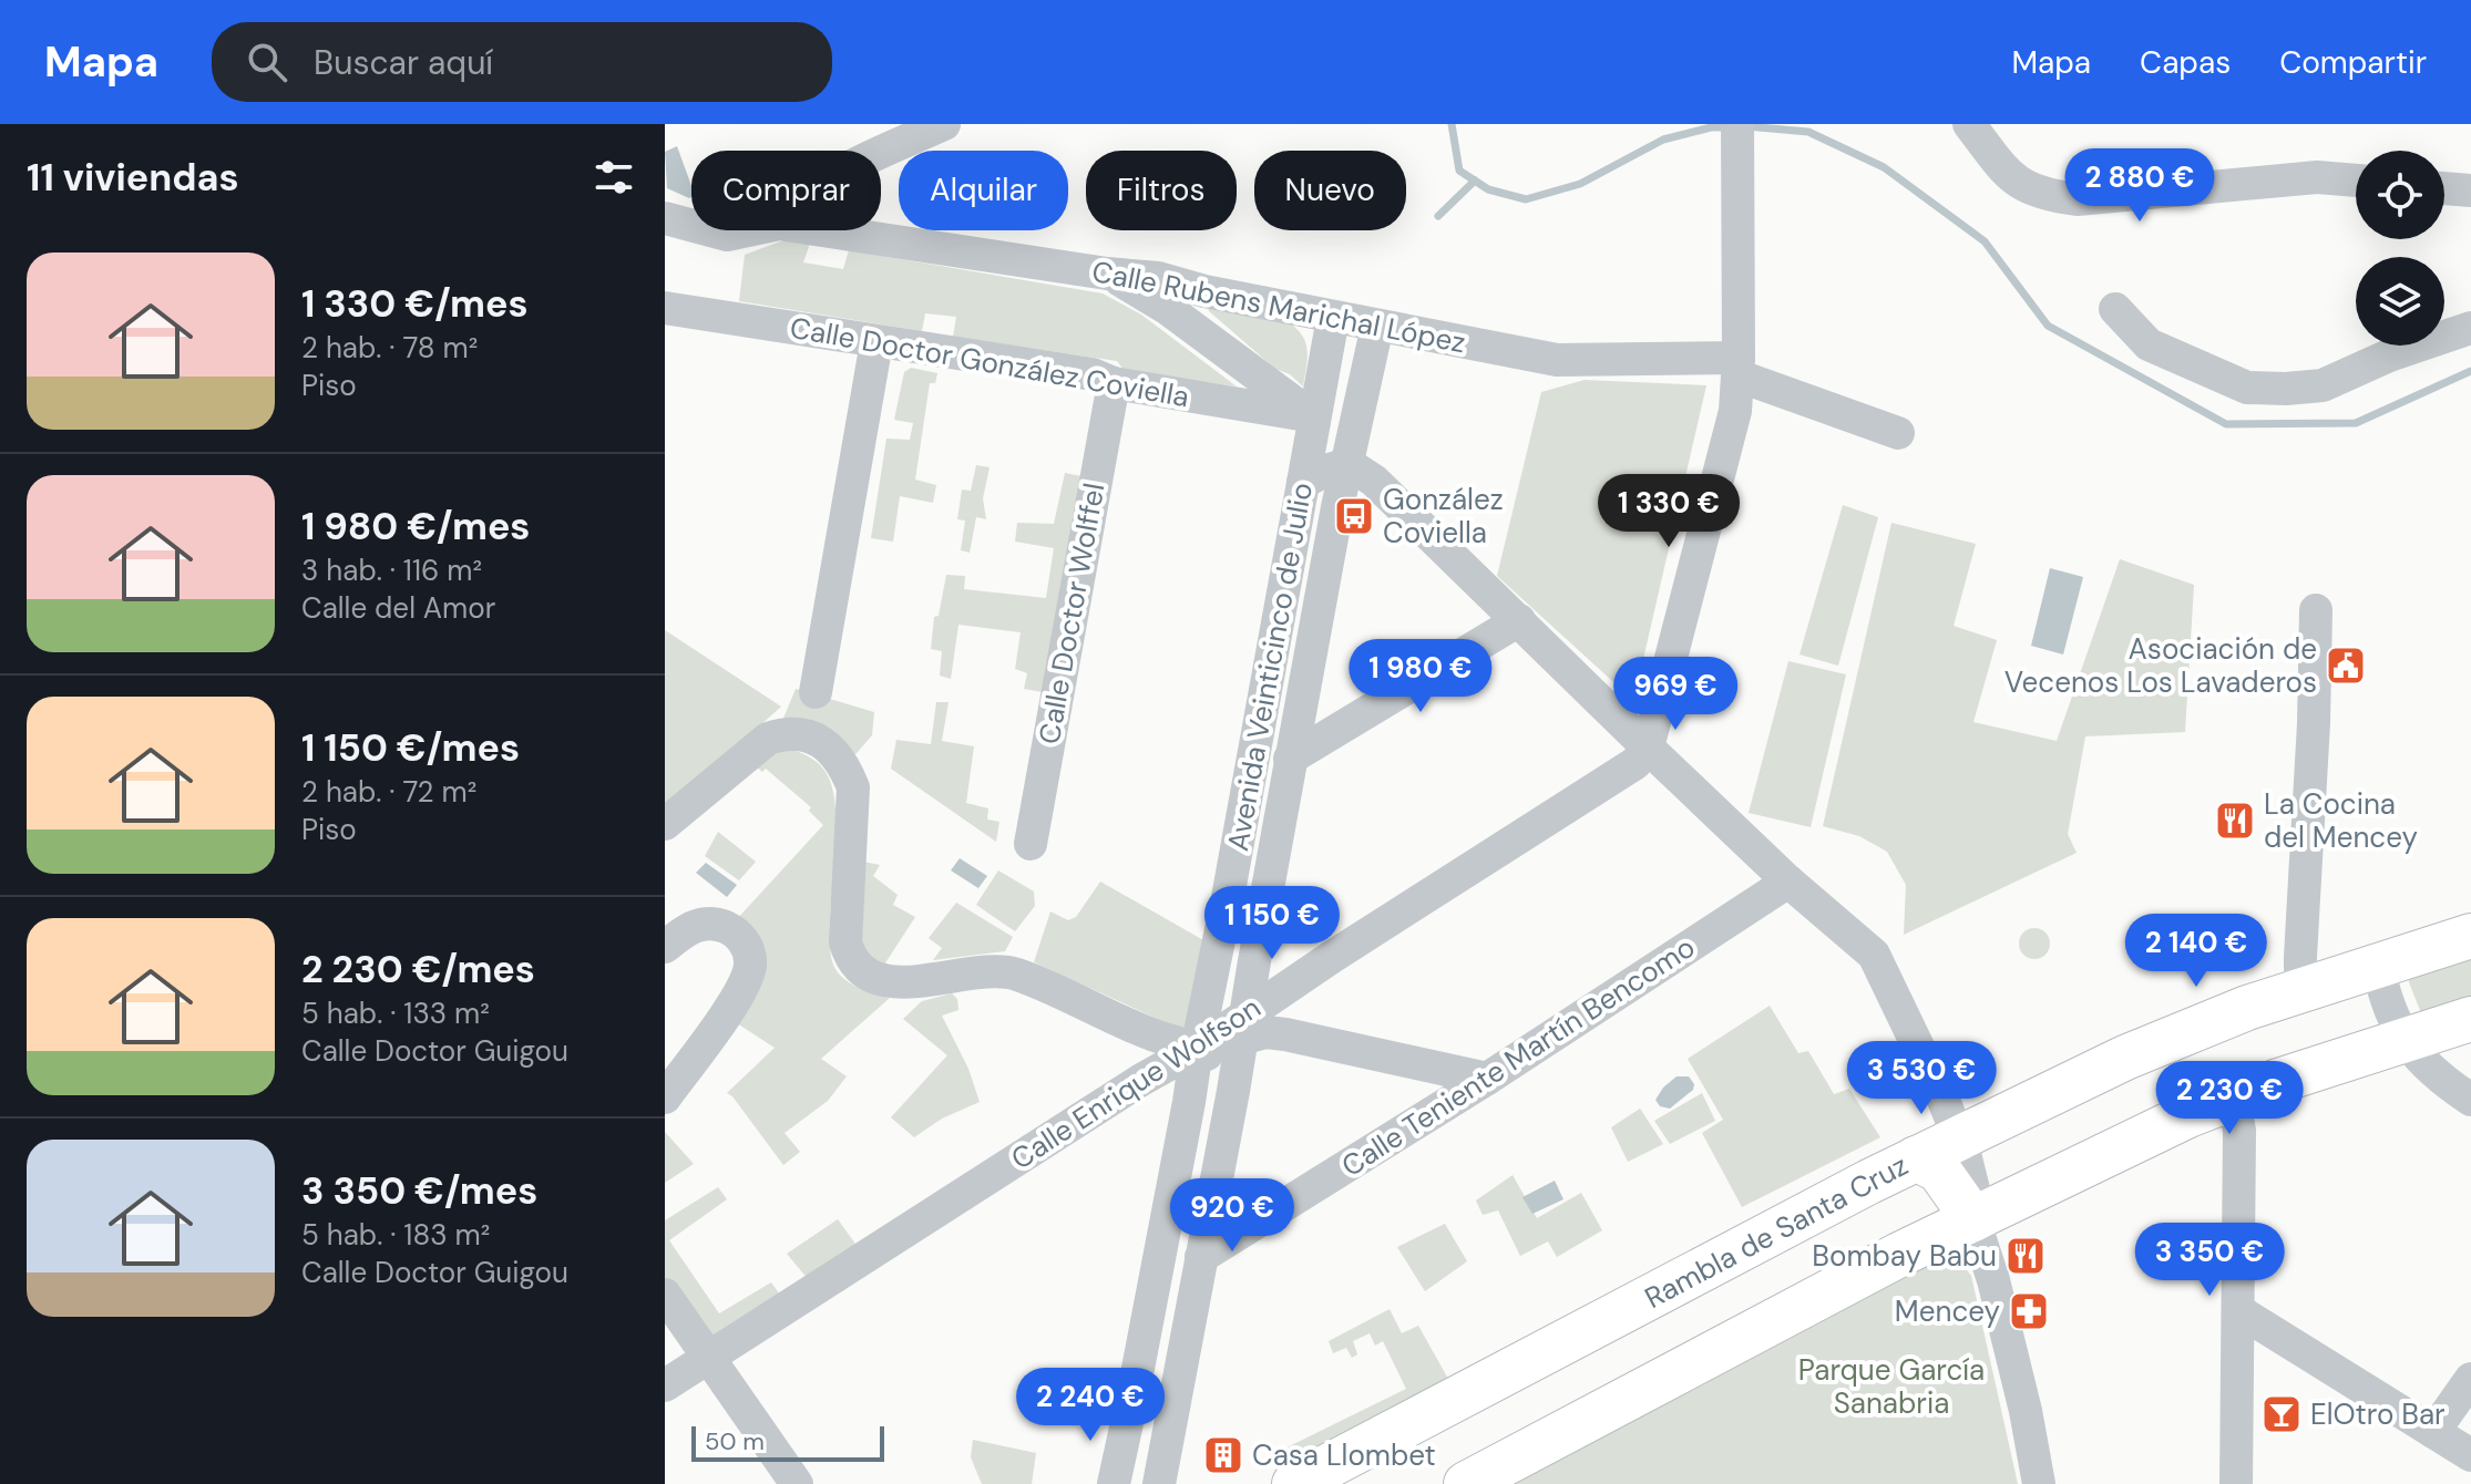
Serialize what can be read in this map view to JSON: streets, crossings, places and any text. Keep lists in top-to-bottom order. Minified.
{"streets":{"main road":["Rambla de Santa Cruz"],"street":["Calle Rubens Marichal López","Calle Doctor González Coviella","Calle Doctor Wolffel","Avenida Veinticinco de Julio","Calle Teniente Martín Bencomo","Calle Enrique Wolfson"]},"crossings":[["Calle Rubens Marichal López","Avenida Veinticinco de Julio"],["Calle Doctor González Coviella","Calle Doctor Wolffel"],["Calle Doctor González Coviella","Avenida Veinticinco de Julio"],["Avenida Veinticinco de Julio","Calle Teniente Martín Bencomo"],["Avenida Veinticinco de Julio","Calle Enrique Wolfson"]],"parks":["Parque García Sanabria"],"places":{"bus stop":["González Coviella"],"public building":["Asociación de Vecenos Los Lavaderos"],"restaurant":["La Cocina del Mencey","Bombay Babu"],"pharmacy":["Mencey"],"bar":["ElOtro Bar"],"building":["Casa Llombet"]},"scale_bar":"50 m","page":{"header":"Mapa","search":"Buscar aquí","nav":["Mapa","Capas","Compartir"],"heading":"11 viviendas","price":["2 880 €","1 330 €","1 980 €","969 €","1 150 €","2 140 €","3 530 €","2 230 €","920 €","3 350 €","2 240 €"],"chip":["Comprar","Alquilar","Filtros","Nuevo"],"list":[{"name":"1 330 €/mes","note":"2 hab. · 78 m² · Piso"},{"name":"1 980 €/mes","note":"3 hab. · 116 m² · Calle del Amor"},{"name":"1 150 €/mes","note":"2 hab. · 72 m² · Piso"},{"name":"2 230 €/mes","note":"5 hab. · 133 m² · Calle Doctor Guigou"},{"name":"3 350 €/mes","note":"5 hab. · 183 m² · Calle Doctor Guigou"}],"scale":"50 m"}}
